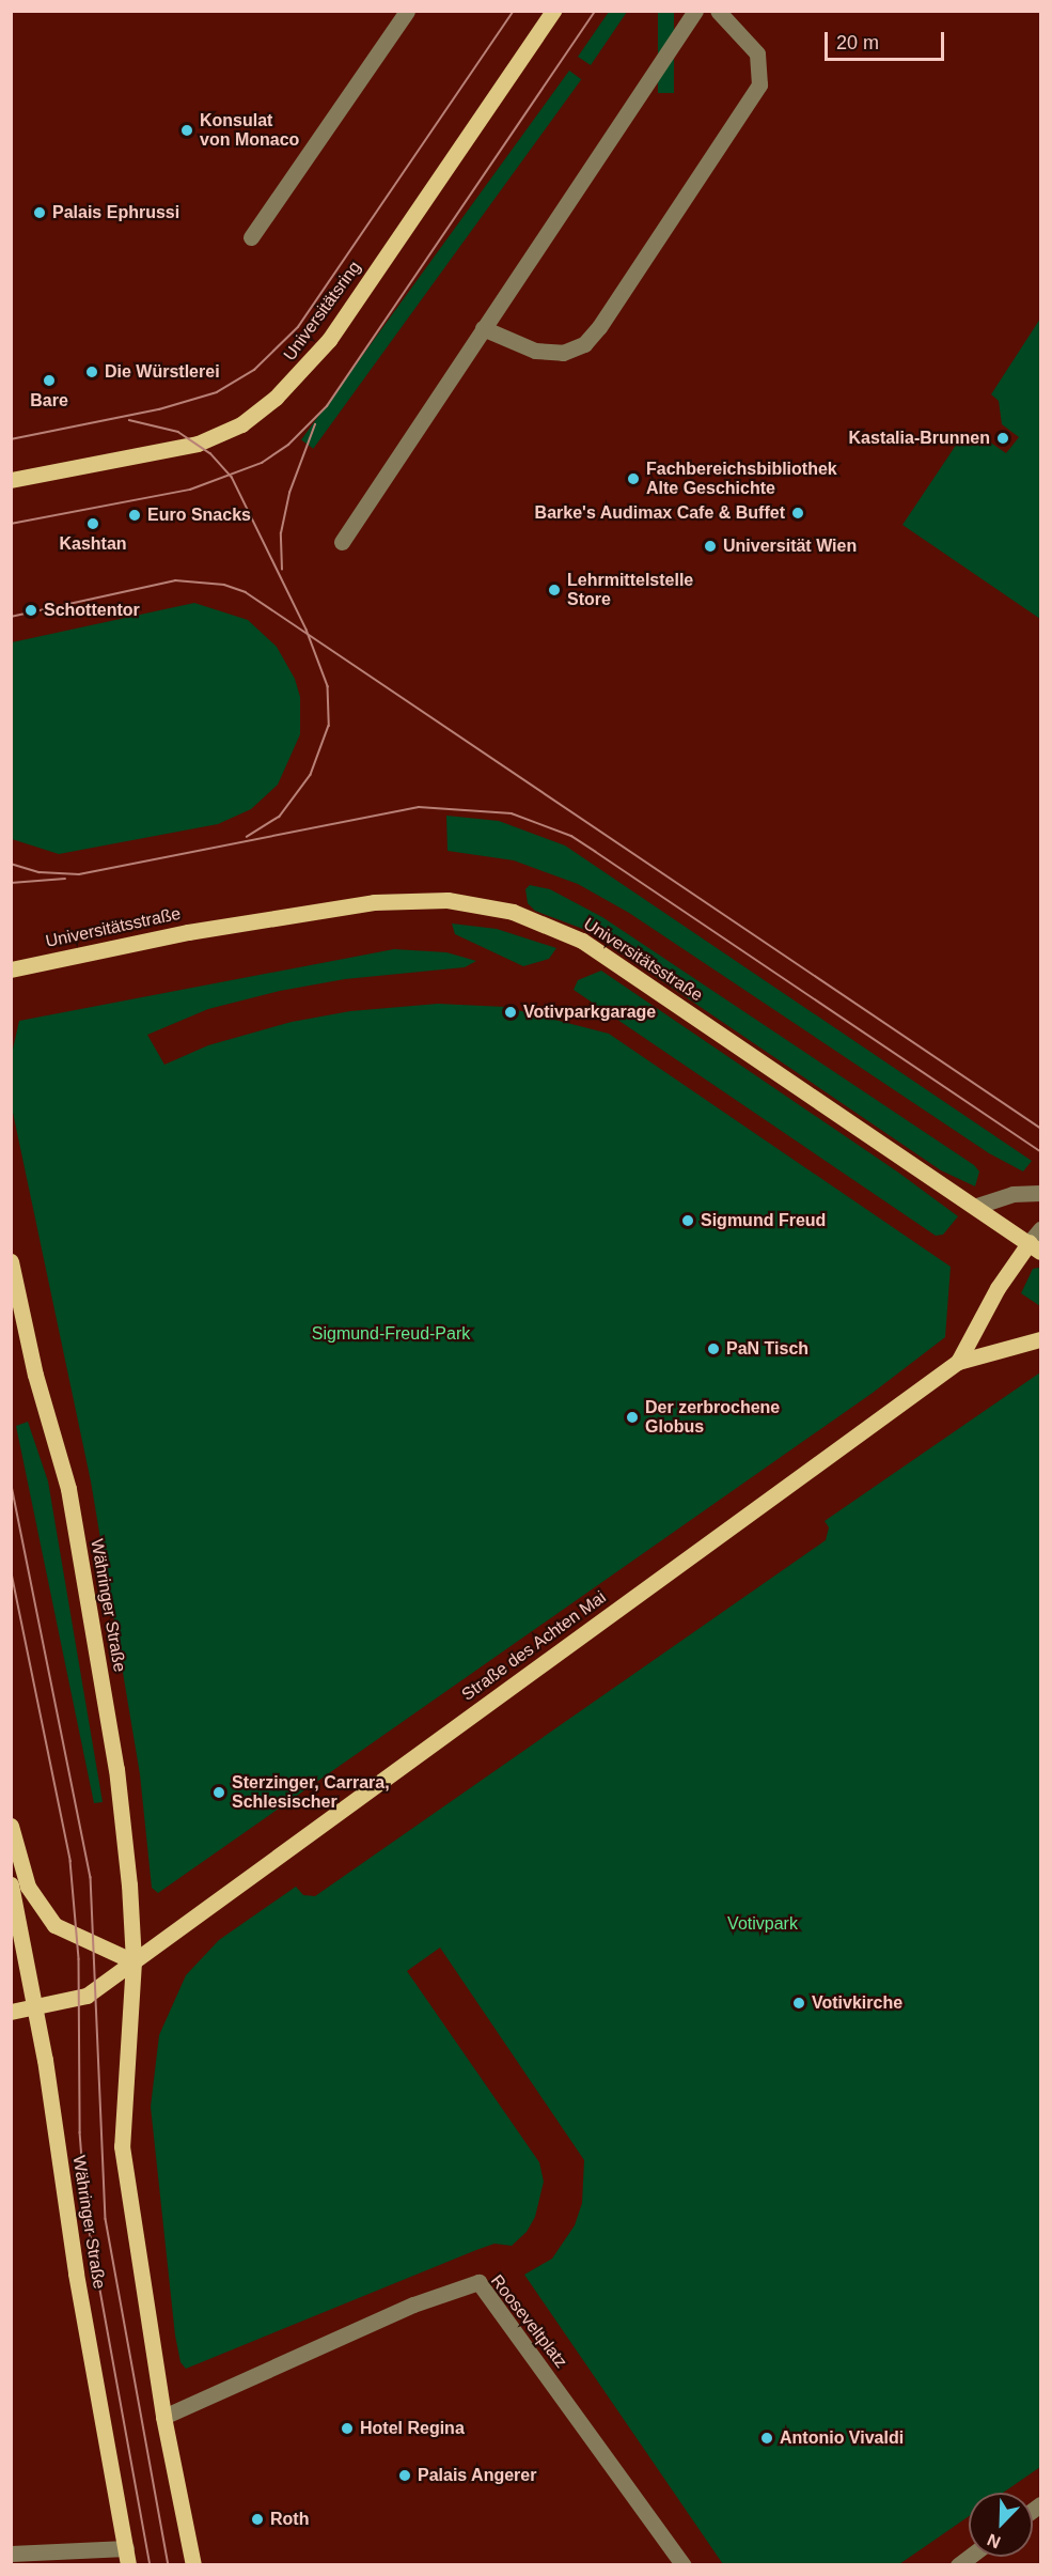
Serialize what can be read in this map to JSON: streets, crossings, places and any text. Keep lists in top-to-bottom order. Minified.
{"streets":{"main road":["Universitätsring","Universitätsstraße","Währinger Straße","Straße des Achten Mai"],"street":["Rooseveltplatz"]},"crossings":[["Universitätsstraße","Straße des Achten Mai"],["Währinger Straße","Straße des Achten Mai"],["Währinger Straße","Rooseveltplatz"]],"parks":["Sigmund-Freud-Park","Votivpark"],"places":["Konsulat von Monaco","Palais Ephrussi","Die Würstlerei","Bare","Kastalia-Brunnen","Fachbereichsbibliothek Alte Geschichte","Barke's Audimax Cafe & Buffet","Euro Snacks","Kashtan","Universität Wien","Lehrmittelstelle Store","Schottentor","Votivparkgarage","Sigmund Freud","PaN Tisch","Der zerbrochene Globus","Sterzinger, Carrara, Schlesischer","Votivkirche","Hotel Regina","Antonio Vivaldi","Palais Angerer","Roth"],"scale_bar":"20 m","north":"bottom left"}
